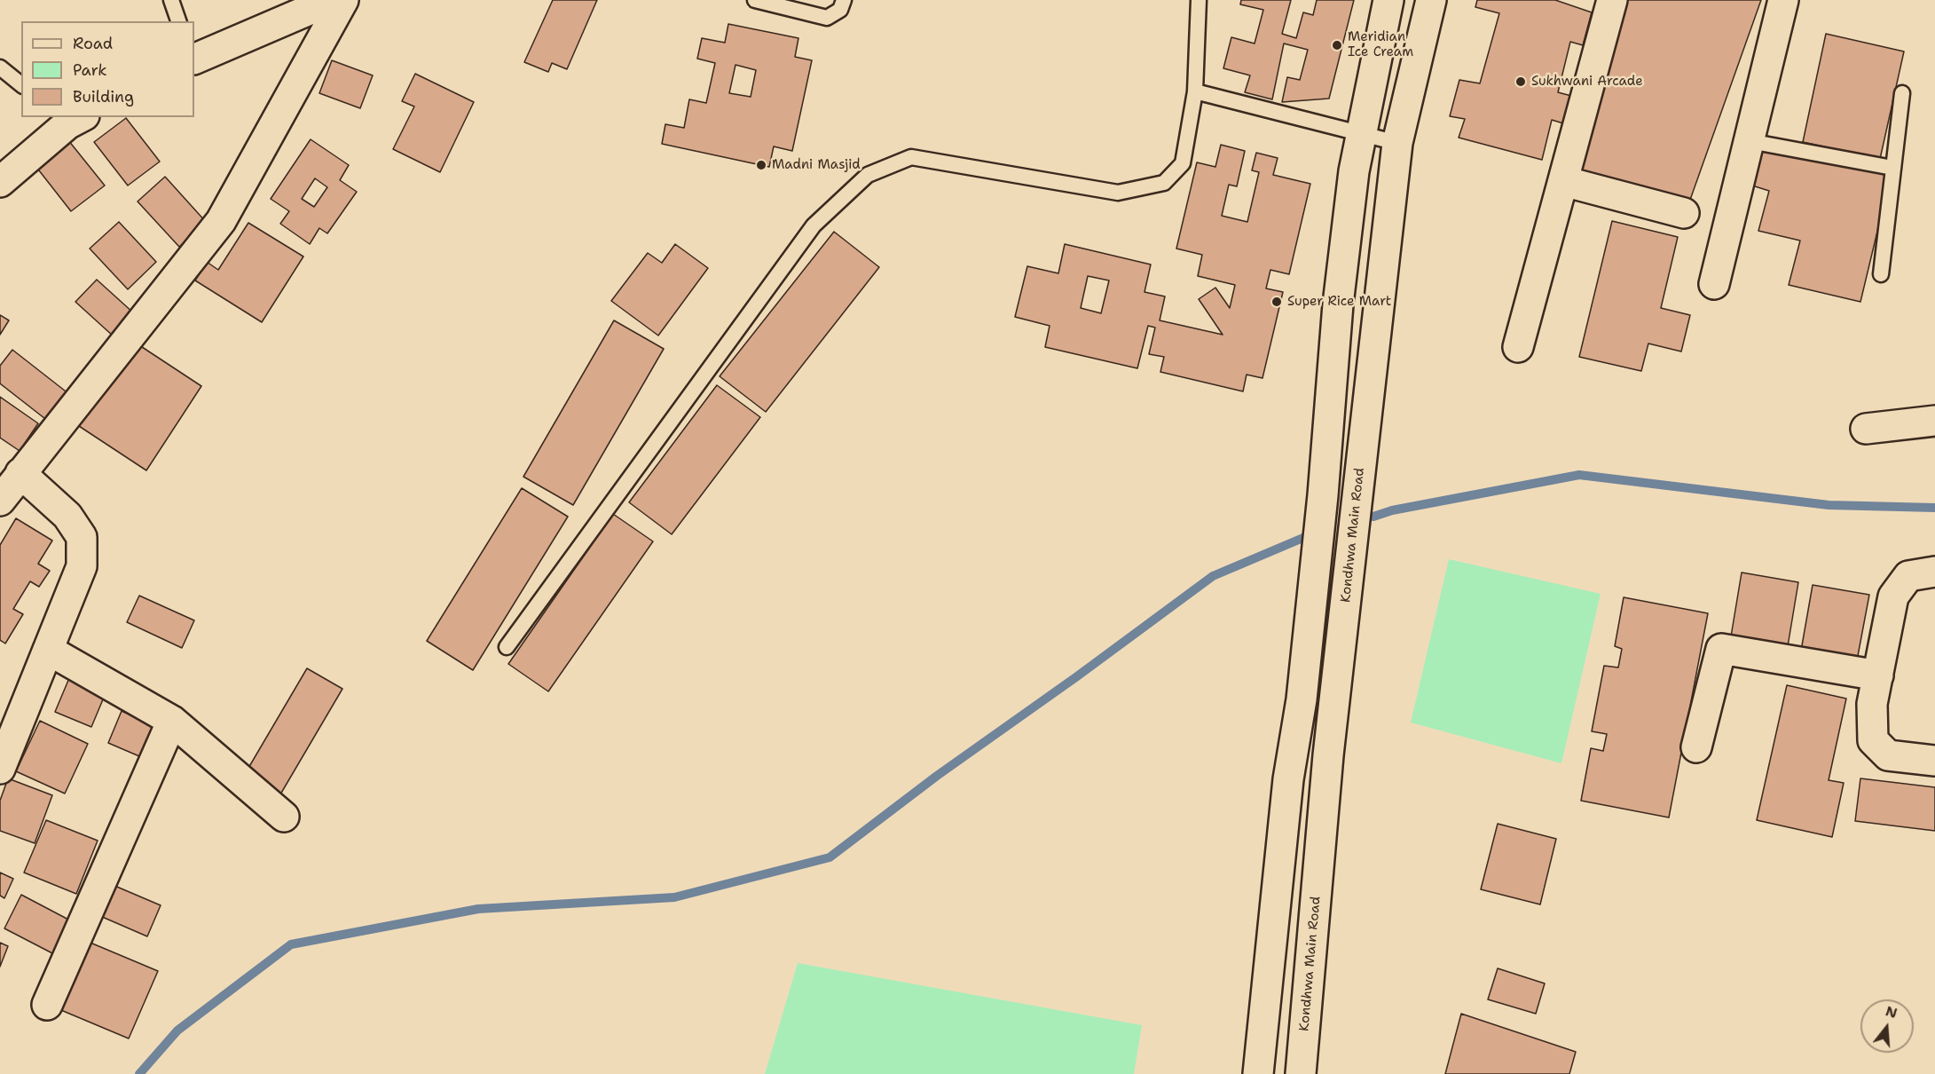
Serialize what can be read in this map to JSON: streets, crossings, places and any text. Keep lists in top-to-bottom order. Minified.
{"streets":{"street":["Kondhwa Main Road"]},"places":["Meridian Ice Cream","Sukhwani Arcade","Madni Masjid","Super Rice Mart"],"legend":["Road","Park","Building"],"north":"top"}
